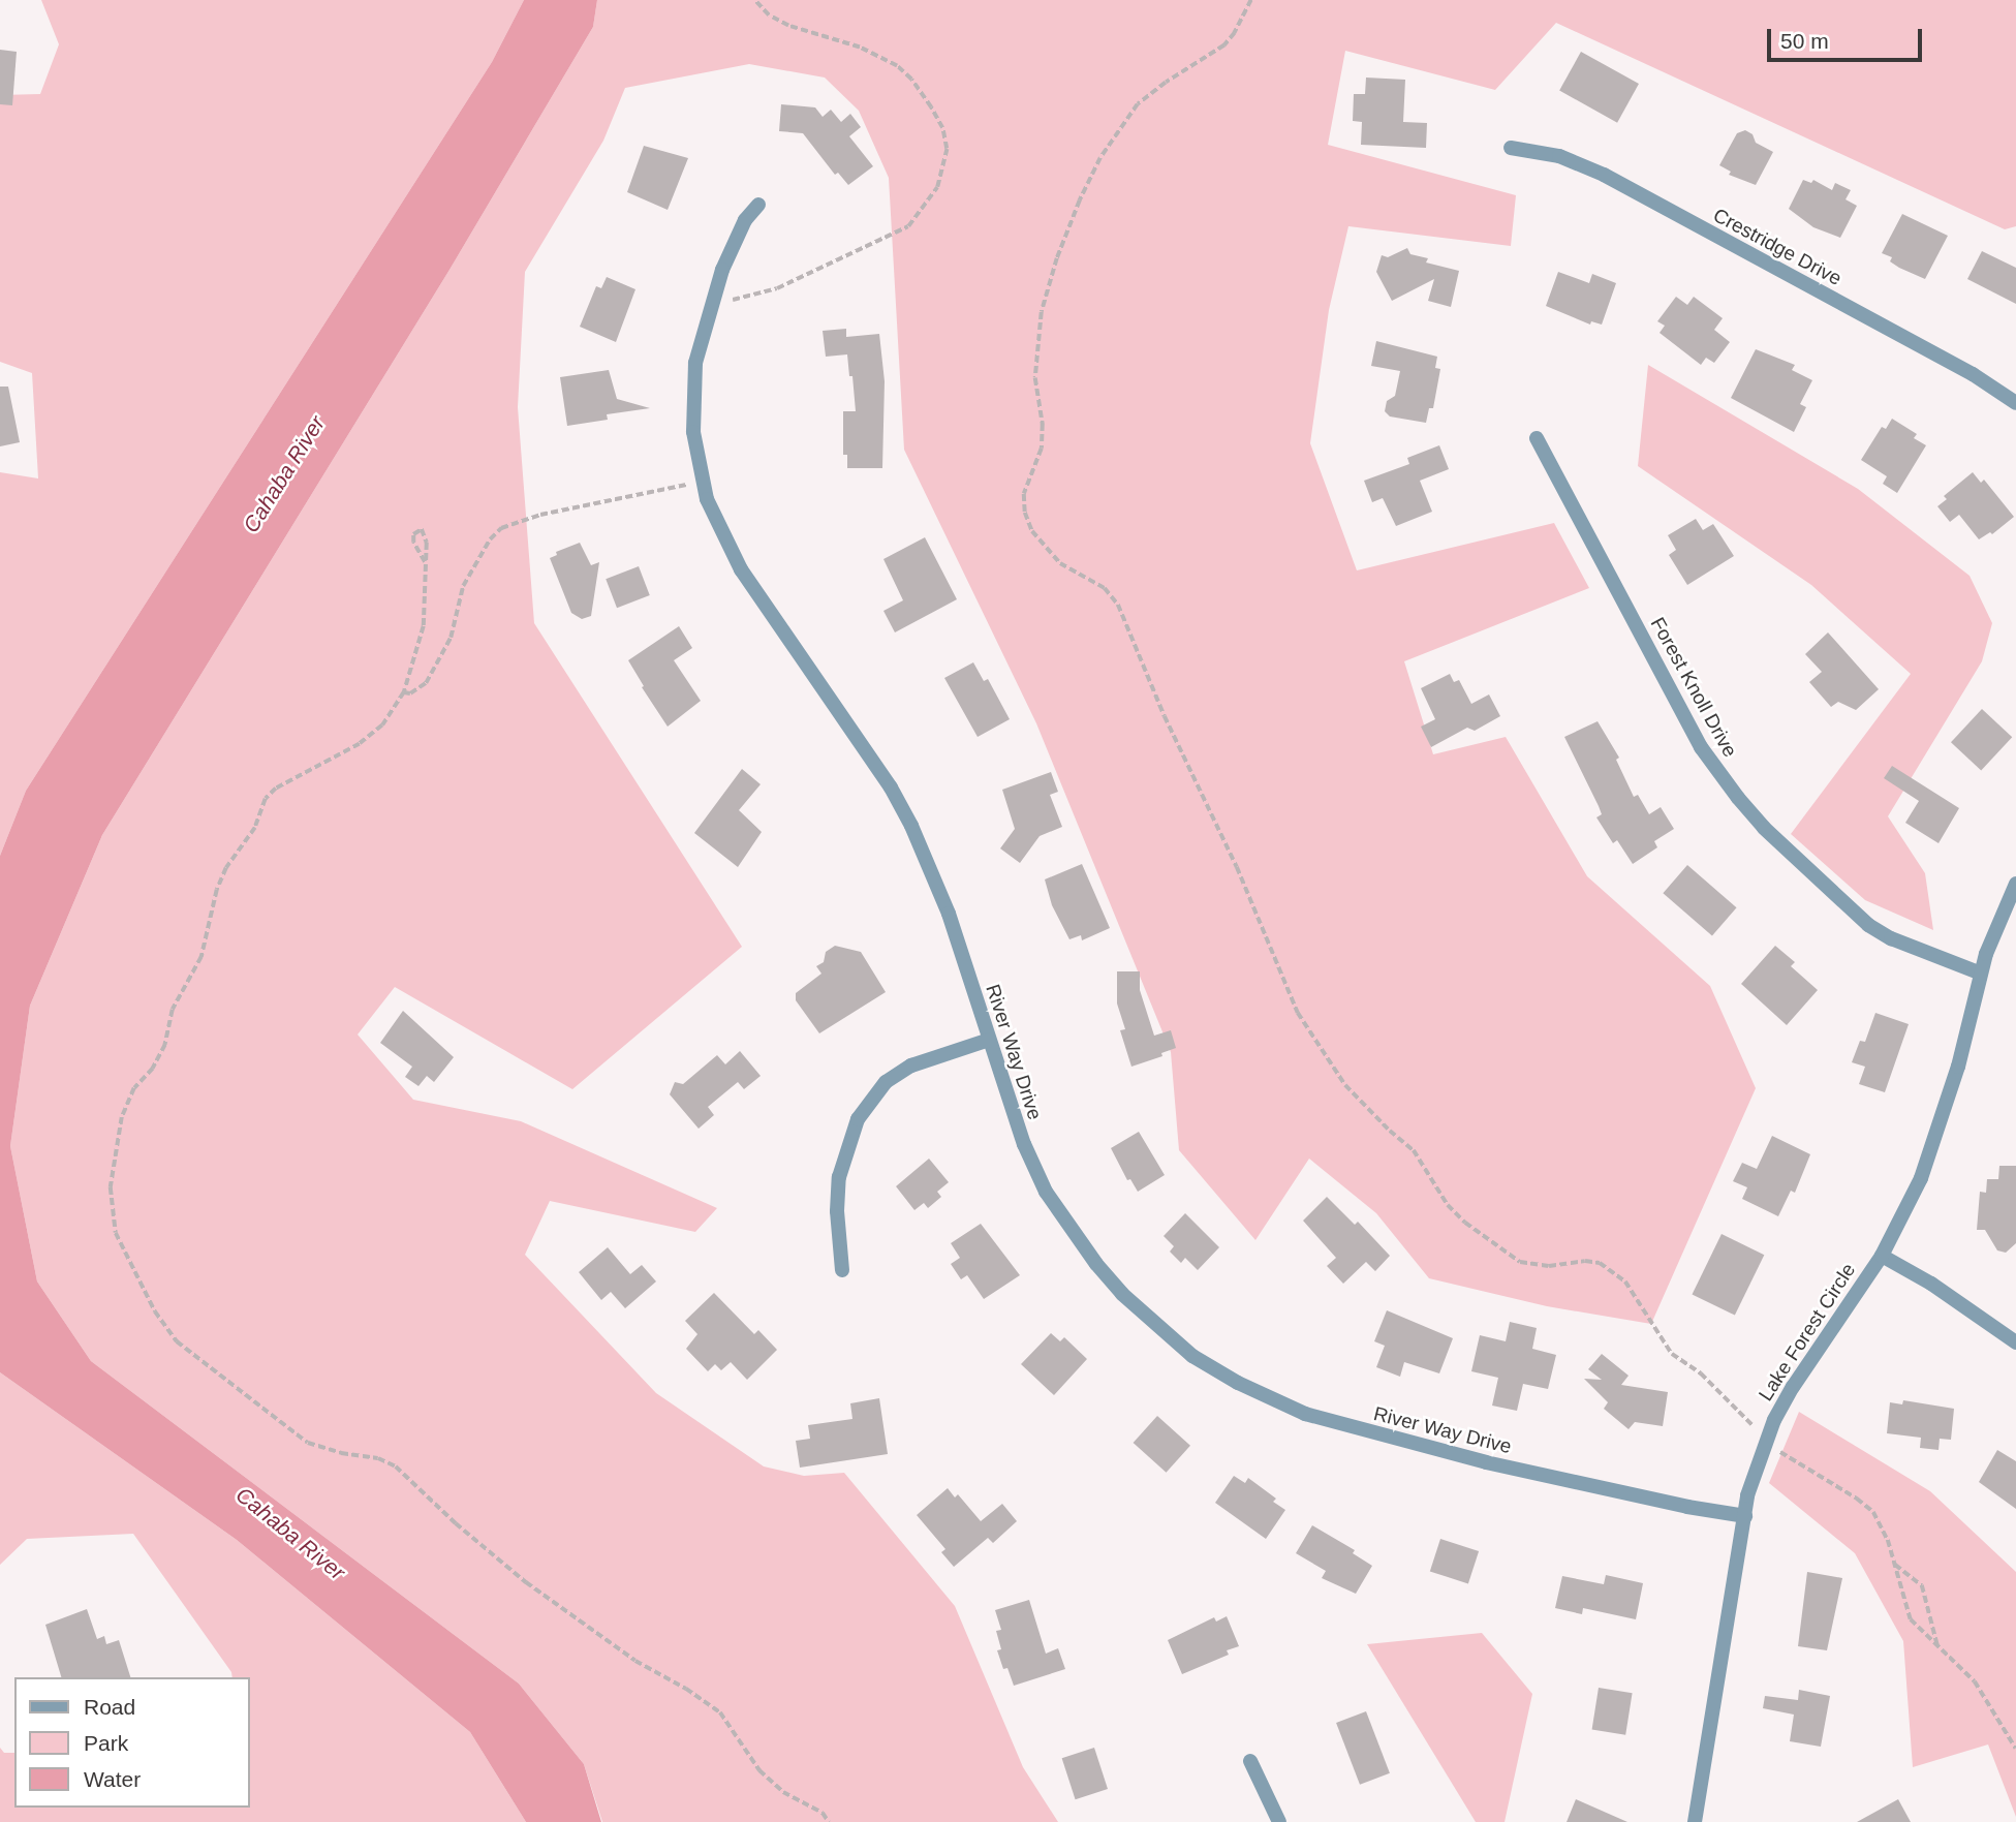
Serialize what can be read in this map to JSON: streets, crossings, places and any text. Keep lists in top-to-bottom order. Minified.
{"streets":{"street":["Crestridge Drive","Forest Knoll Drive","River Way Drive","Lake Forest Circle"]},"crossings":[["Forest Knoll Drive","Lake Forest Circle"],["River Way Drive","Lake Forest Circle"]],"water":["Cahaba River"],"legend":["Road","Park","Water"],"scale_bar":"50 m"}
